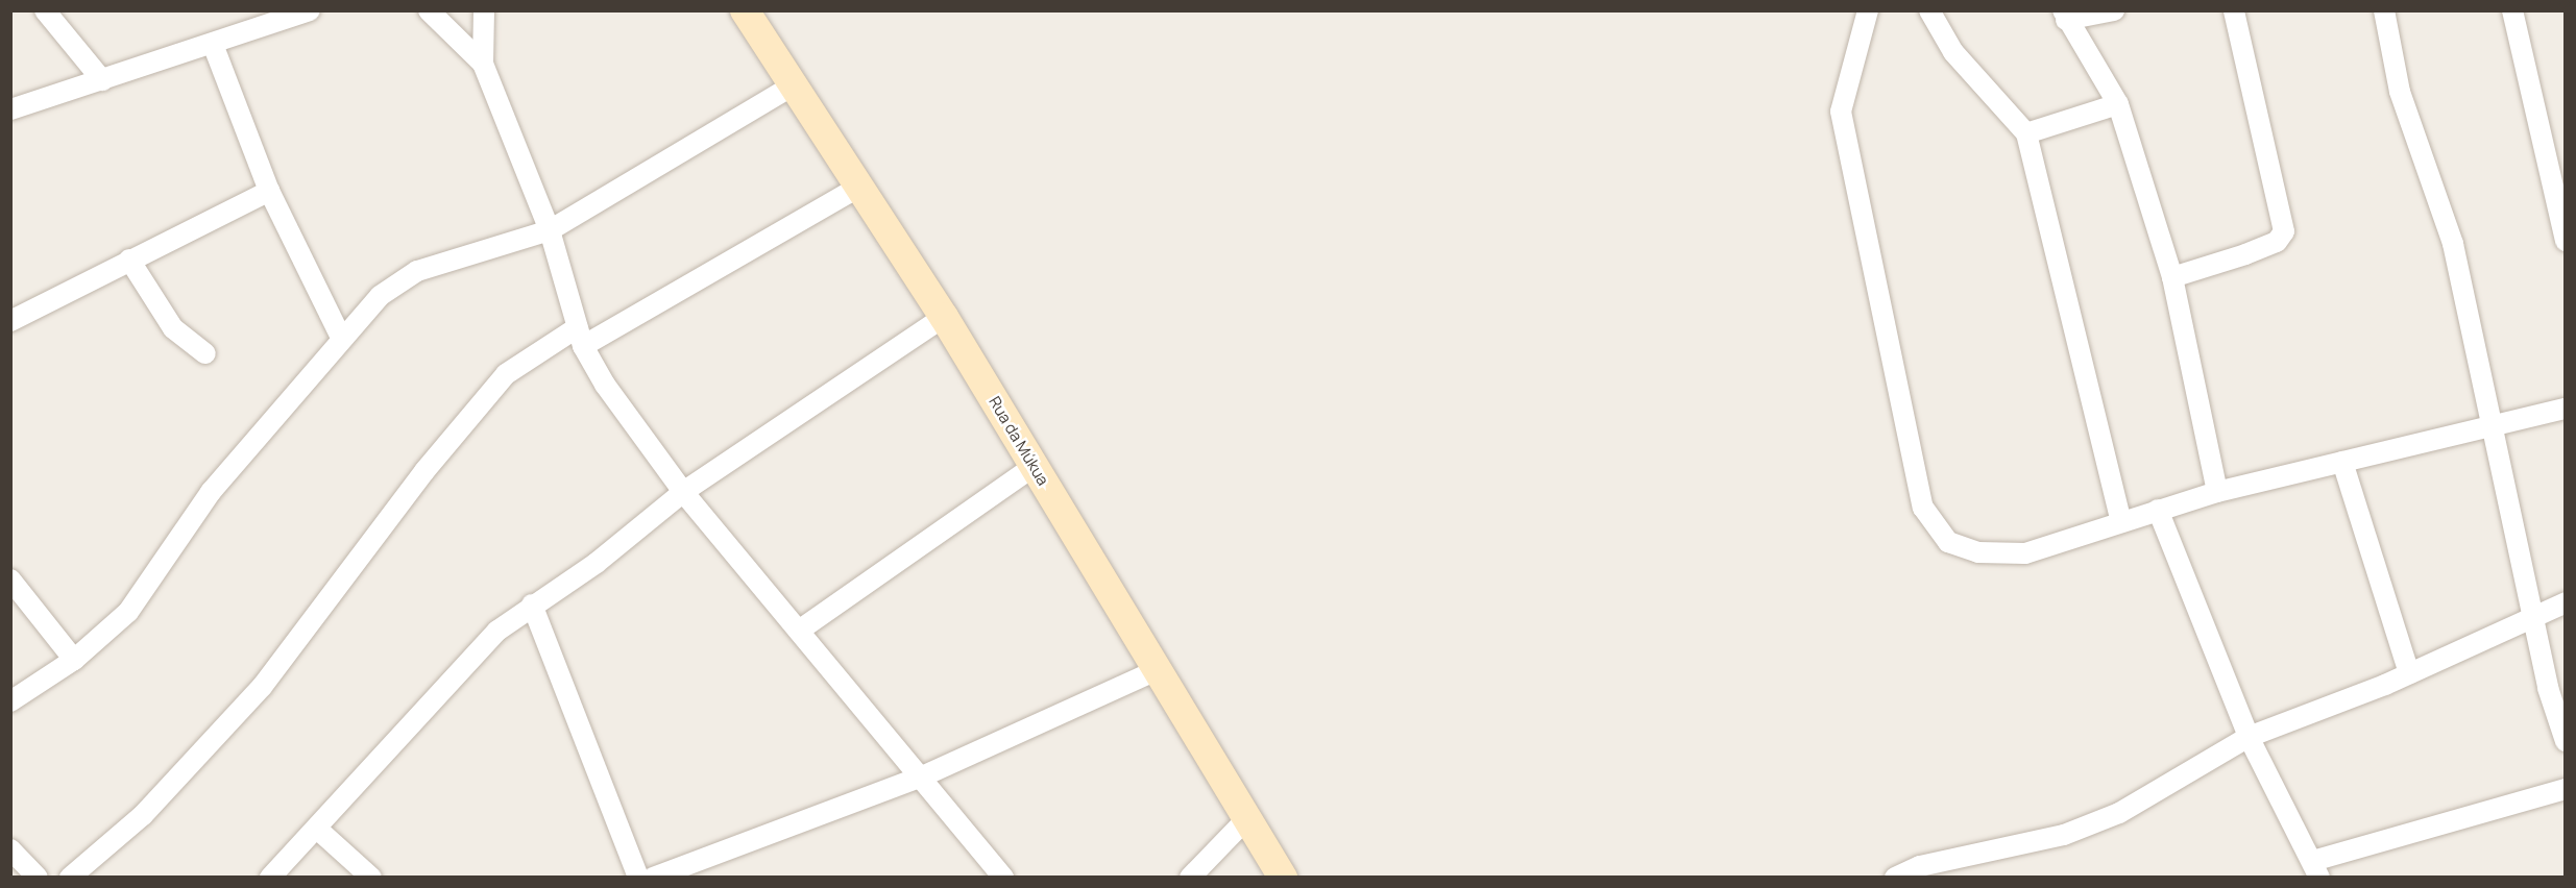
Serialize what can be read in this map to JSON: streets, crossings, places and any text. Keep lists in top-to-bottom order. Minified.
{"streets":{"street":["Rua da Múkua"]}}
